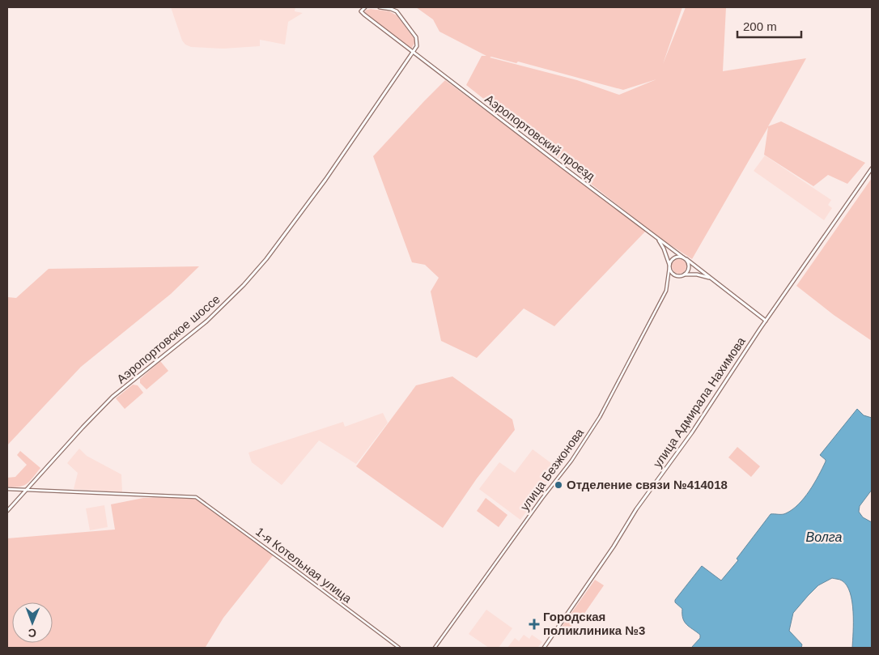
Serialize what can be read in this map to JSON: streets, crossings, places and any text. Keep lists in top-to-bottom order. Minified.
{"streets":{"main road":["Аэропортовский проезд","Аэропортовское шоссе","улица Адмирала Нахимова"],"street":["улица Безжонова","1-я Котельная улица"]},"crossings":[["Аэропортовский проезд","Аэропортовское шоссе"],["Аэропортовский проезд","улица Безжонова"],["Аэропортовское шоссе","1-я Котельная улица"]],"water":["Волга"],"places":{"other":["Отделение связи №414018"],"health":["Городская поликлиника №3"]},"scale_bar":"200 m","north":"bottom"}
